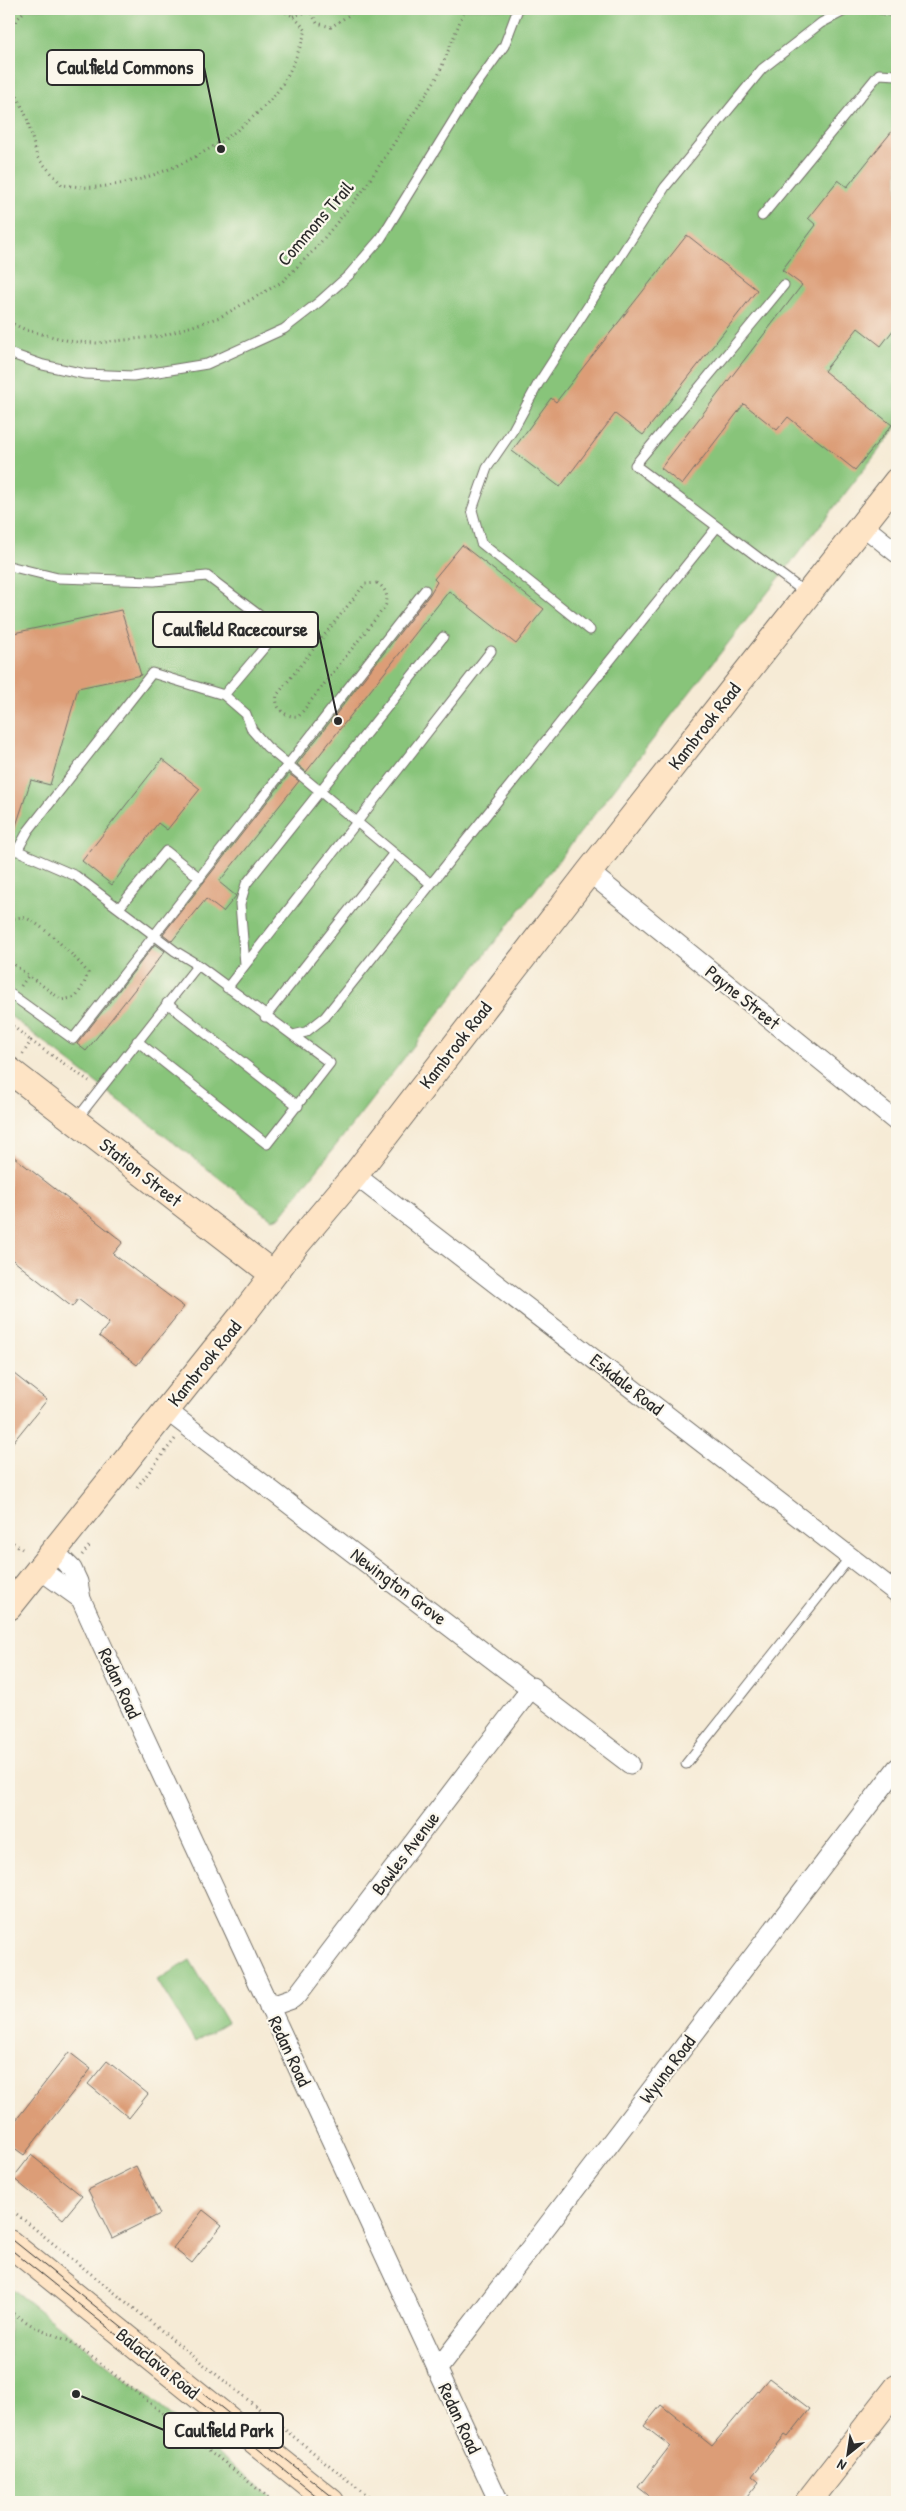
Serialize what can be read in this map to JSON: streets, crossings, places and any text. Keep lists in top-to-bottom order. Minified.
{"streets":{"street":["Kambrook Road","Payne Street","Station Street","Eskdale Road","Newington Grove","Redan Road","Bowles Avenue","Wyuna Road","Balaclava Road"],"path":["Commons Trail"]},"crossings":[["Kambrook Road","Payne Street"],["Kambrook Road","Station Street"],["Kambrook Road","Eskdale Road"],["Kambrook Road","Newington Grove"],["Kambrook Road","Redan Road"],["Newington Grove","Bowles Avenue"],["Redan Road","Bowles Avenue"],["Redan Road","Wyuna Road"]],"places":["Caulfield Commons","Caulfield Racecourse","Caulfield Park"],"north":"bottom left"}
